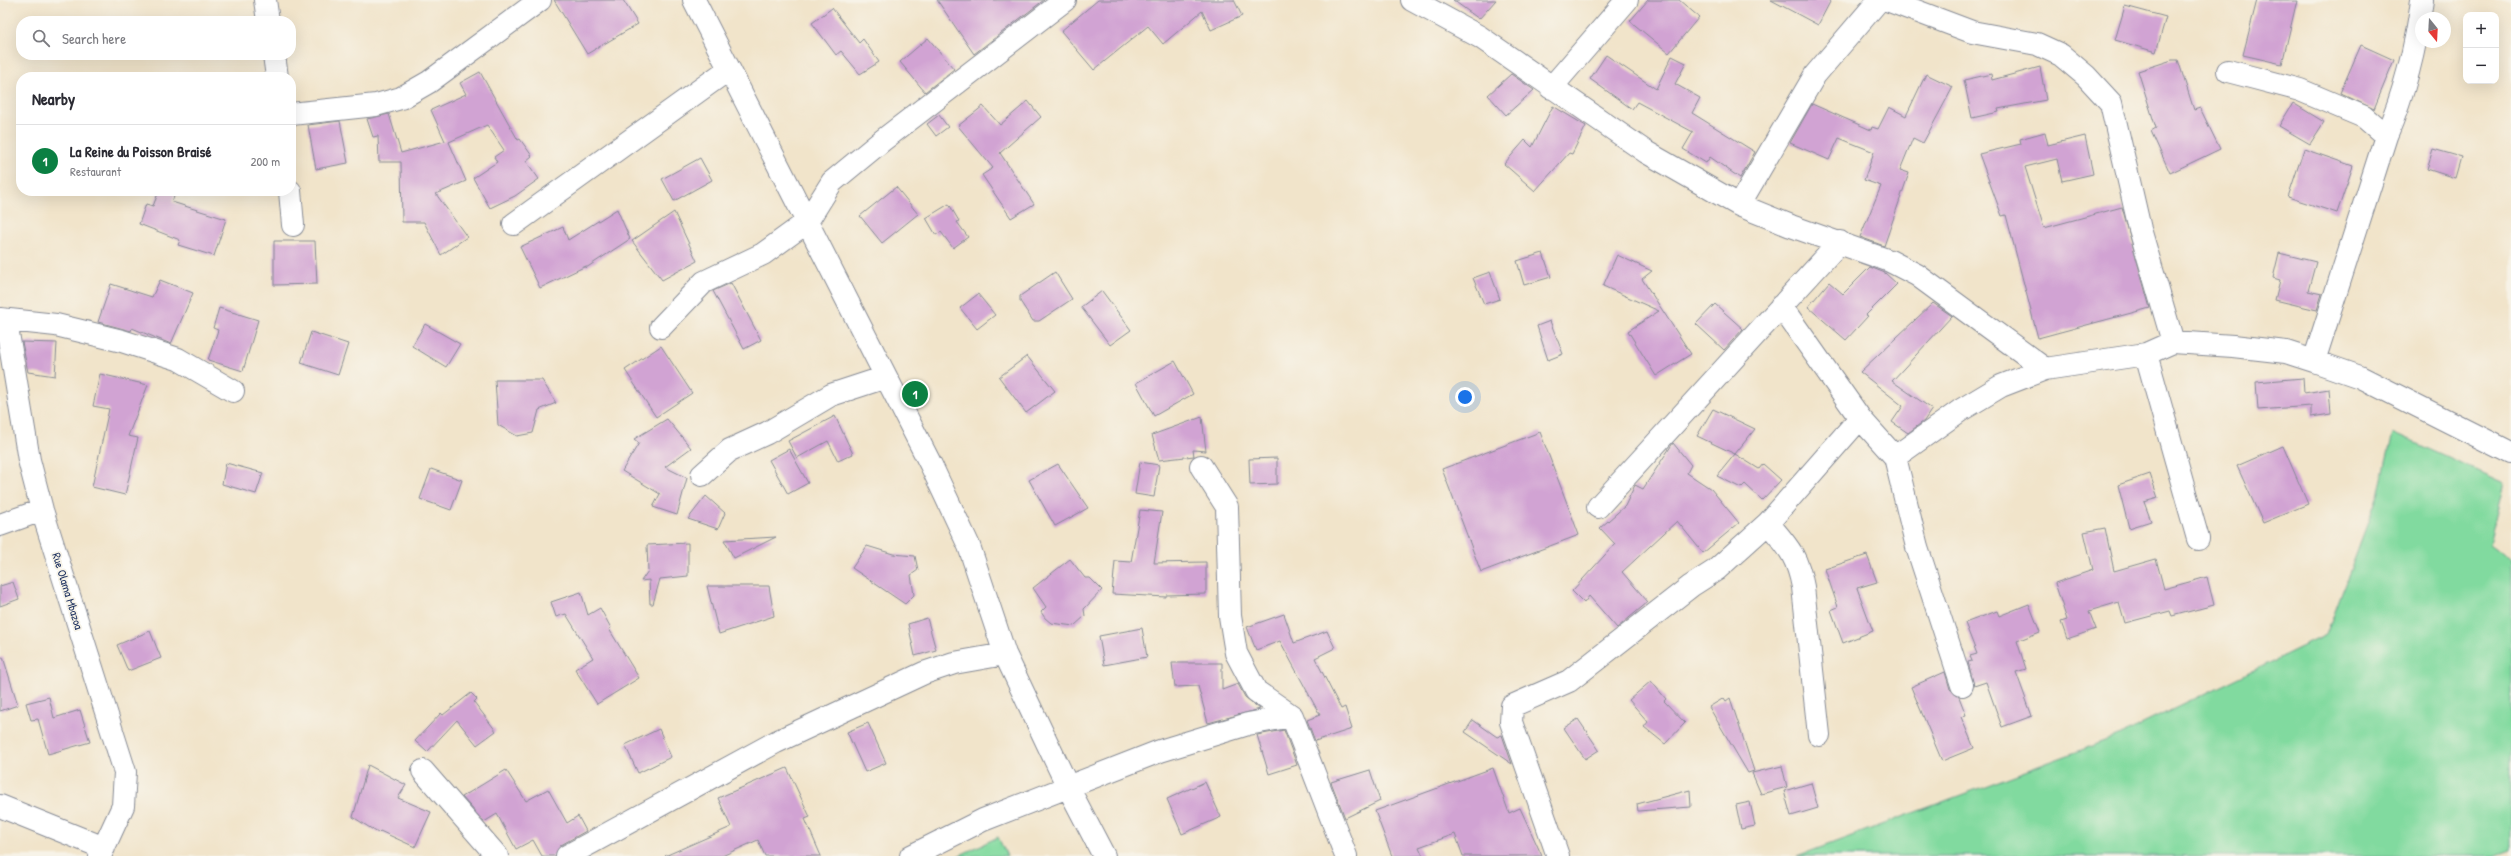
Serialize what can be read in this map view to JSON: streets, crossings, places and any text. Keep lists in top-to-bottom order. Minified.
{"streets":{"street":["Rue Olama Mbazoa"]},"north":"bottom","page":{"map_buttons":["+","−"],"search":"Search here","heading":"Nearby","list":[{"mark":"1","name":"La Reine du Poisson Braisé","note":"Restaurant","value":"200 m"}],"pins":"1"}}
